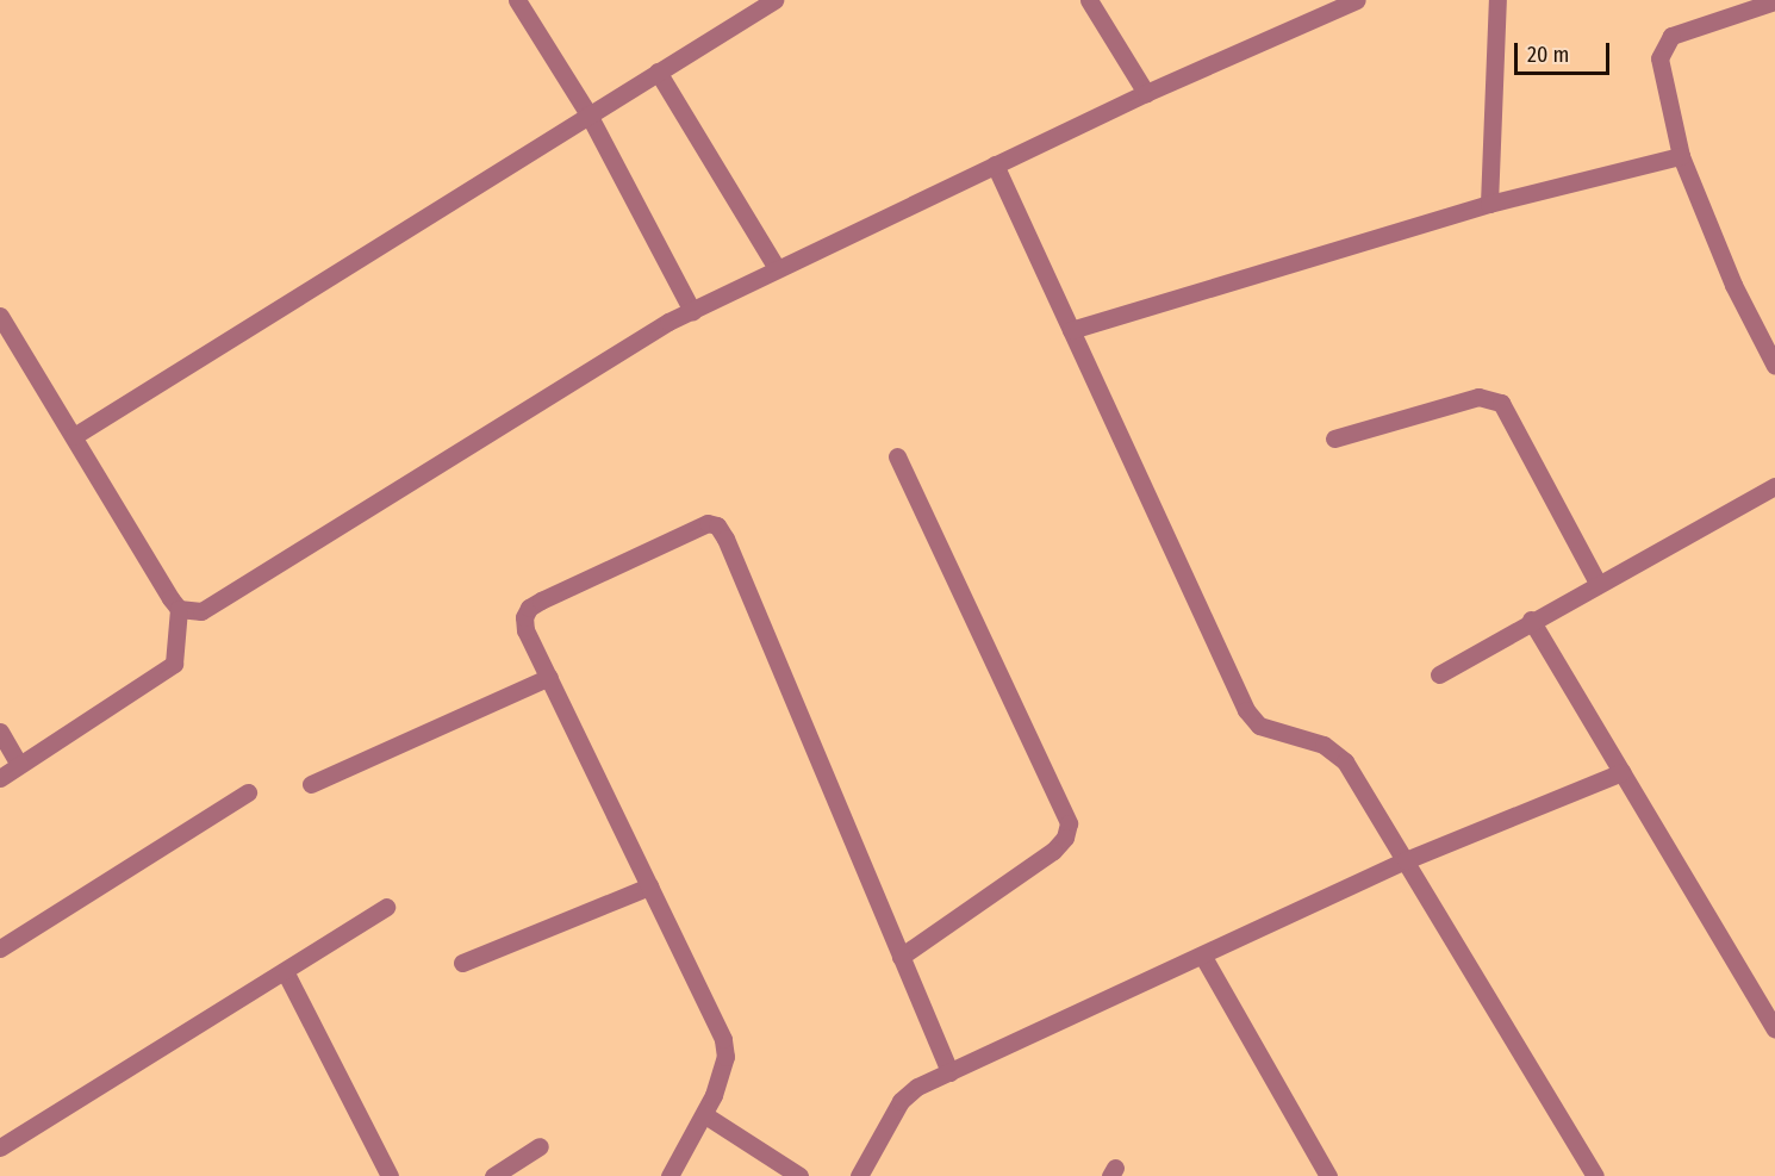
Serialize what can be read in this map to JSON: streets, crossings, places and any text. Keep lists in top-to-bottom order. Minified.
{"scale_bar":"20 m"}
